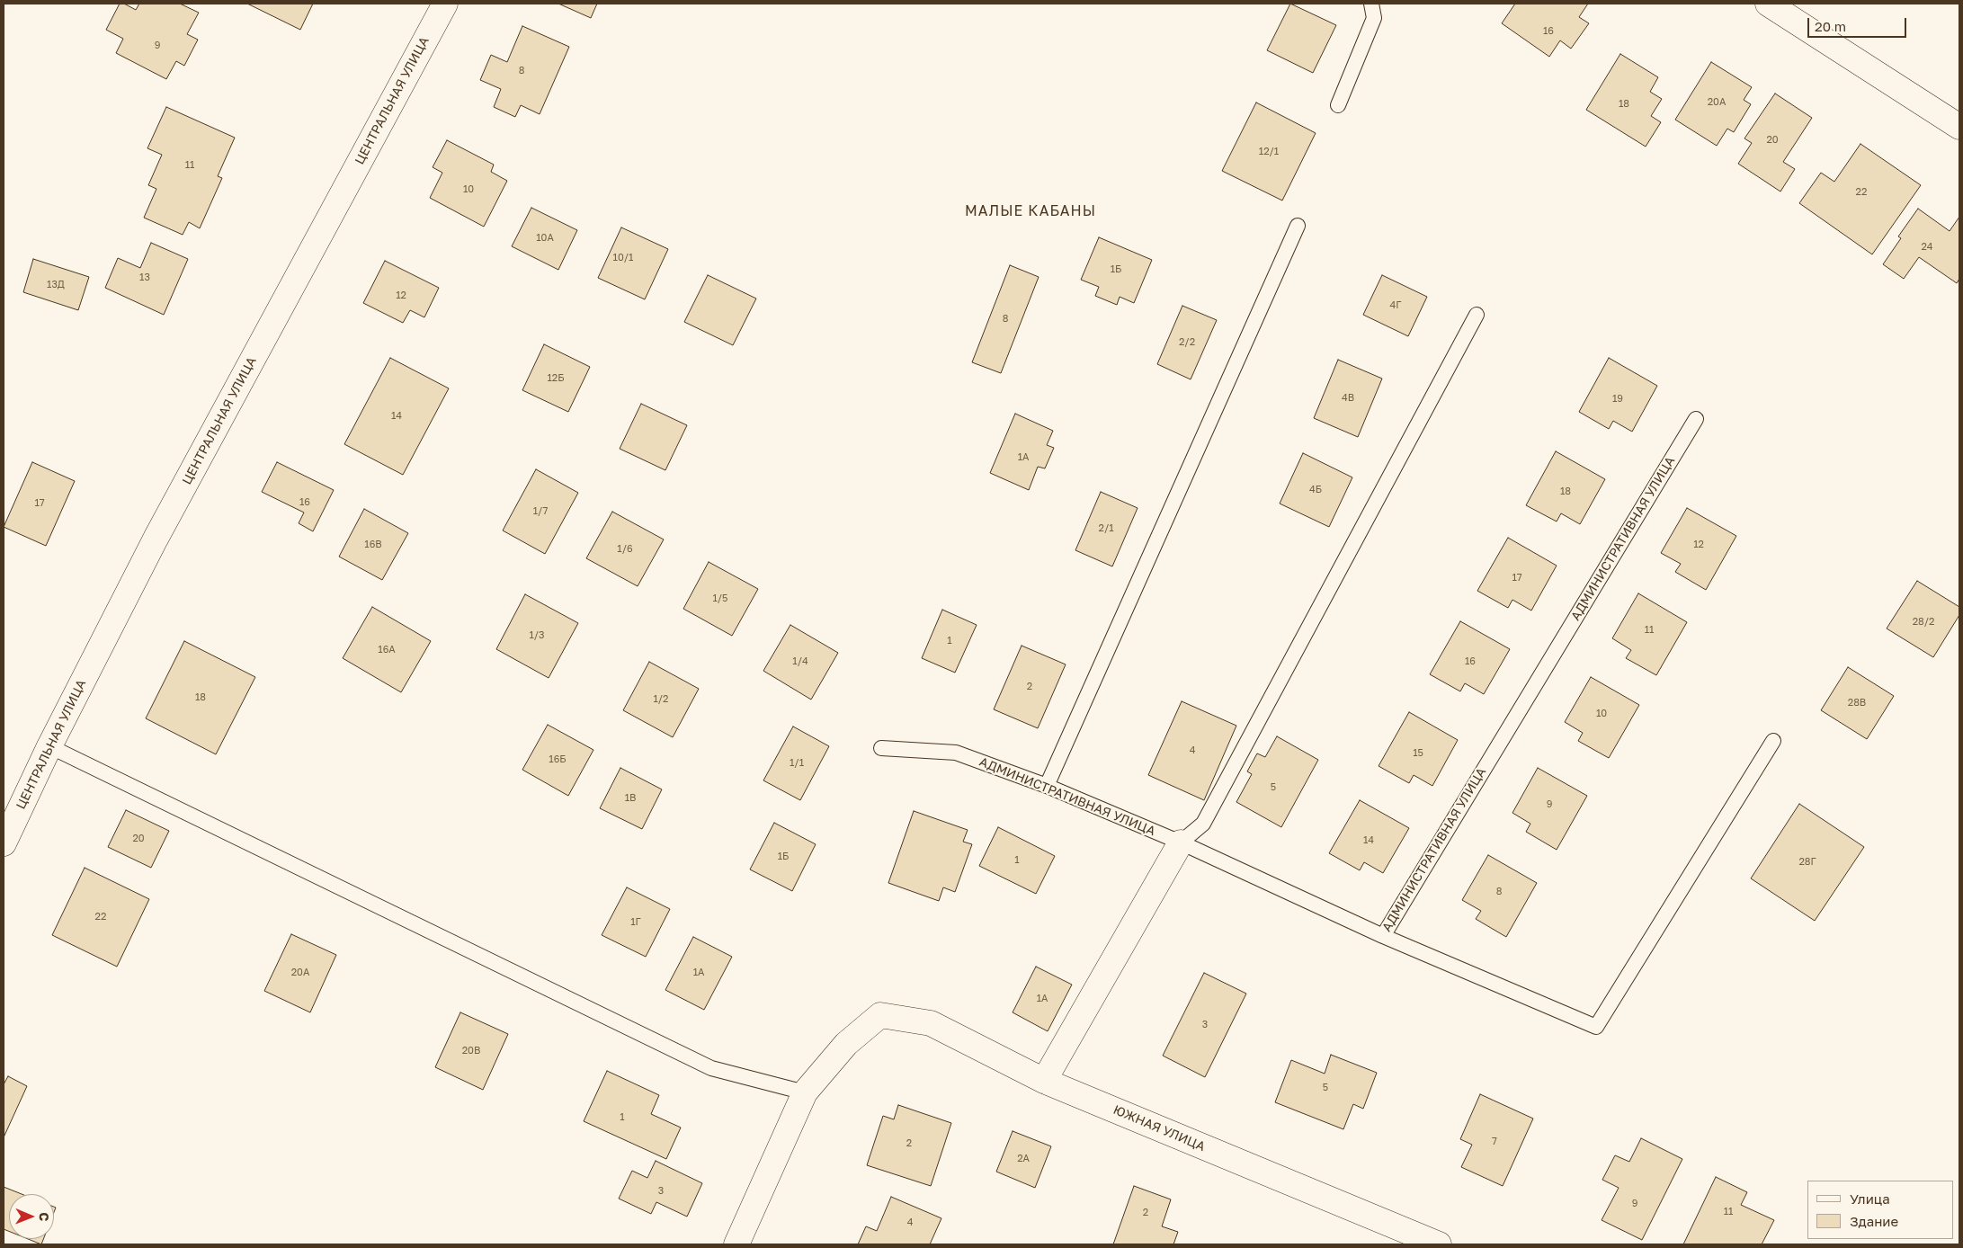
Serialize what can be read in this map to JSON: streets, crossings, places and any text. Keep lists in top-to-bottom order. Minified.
{"streets":{"street":["ЦЕНТРАЛЬНАЯ УЛИЦА","ЮЖНАЯ УЛИЦА"],"lane":["АДМИНИСТРАТИВНАЯ УЛИЦА"]},"districts":["МАЛЫЕ КАБАНЫ"],"house_numbers":["16","9","8","20А","18","20","12/1","11","10","22","10А","24","10/1","1Б","13","13Д","12","4Г","8","2/2","12Б","4В","19","14","1А","4Б","18","16","17","1/7","2/1","16В","12","1/6","17","1/5","28/2","11","1/3","1","16А","1/4","16","2","18","1/2","28В","10","4","15","16Б","1/1","5","1В","9","20","14","1Б","1","28Г","8","22","1Г","20А","1А","1А","3","20В","5","1","7","2","2А","3","9","11","2","4"],"legend":["Улица","Здание"],"scale_bar":"20 m","north":"right"}
